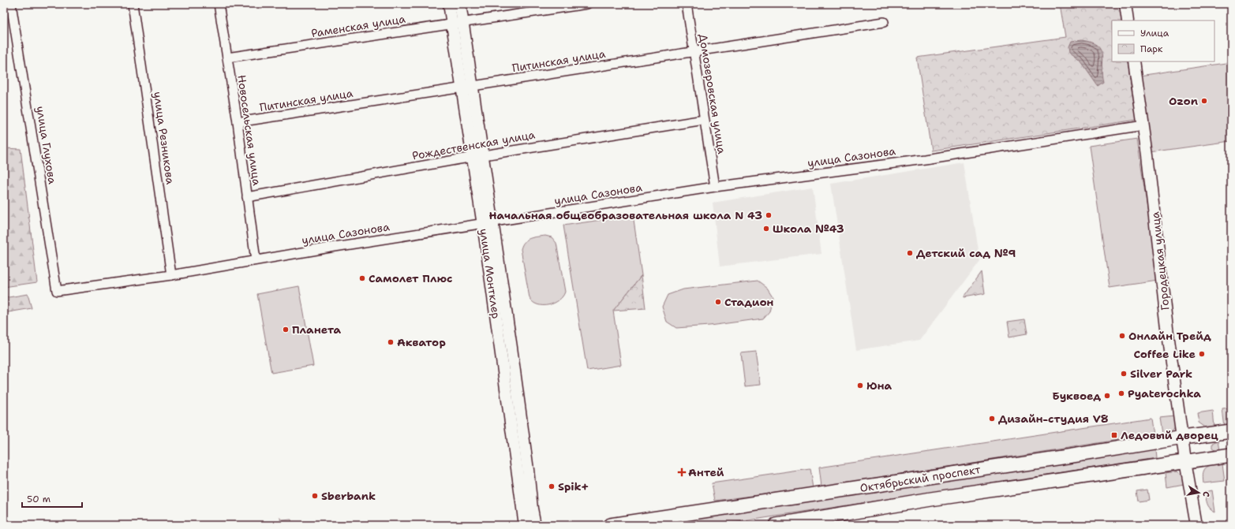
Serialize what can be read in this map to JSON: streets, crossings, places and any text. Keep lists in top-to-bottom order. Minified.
{"streets":{"main road":["Октябрьский проспект"],"street":["Раменская улица","Питинская улица","Домозеровская улица","Новосельская улица","улица Резникова","улица Глухова","Рождественская улица","улица Сазонова","Городецкая улица","улица Монтклер"]},"crossings":[["Раменская улица","Новосельская улица"],["Раменская улица","улица Монтклер"],["Питинская улица","Домозеровская улица"],["Питинская улица","Новосельская улица"],["Питинская улица","улица Монтклер"],["Домозеровская улица","Рождественская улица"],["Домозеровская улица","улица Сазонова"],["Новосельская улица","Рождественская улица"],["Новосельская улица","улица Сазонова"],["улица Резникова","улица Сазонова"],["улица Глухова","улица Сазонова"],["Рождественская улица","улица Монтклер"],["улица Сазонова","Городецкая улица"],["улица Сазонова","улица Монтклер"],["Городецкая улица","Октябрьский проспект"]],"places":{"other":["Ozon","Начальная общеобразовательная школа N 43","Школа №43","Детский сад №9","Самолет Плюс","Стадион","Планета","Онлайн Трейд","Акватор","Coffee Like","Silver Park","Юна","Pyaterochka","Буквоед","Дизайн-студия V8","Spik+","Sberbank"],"transit":["Ледовый дворец"],"health":["Антей"]},"legend":["Улица","Парк"],"scale_bar":"50 m","north":"right"}
